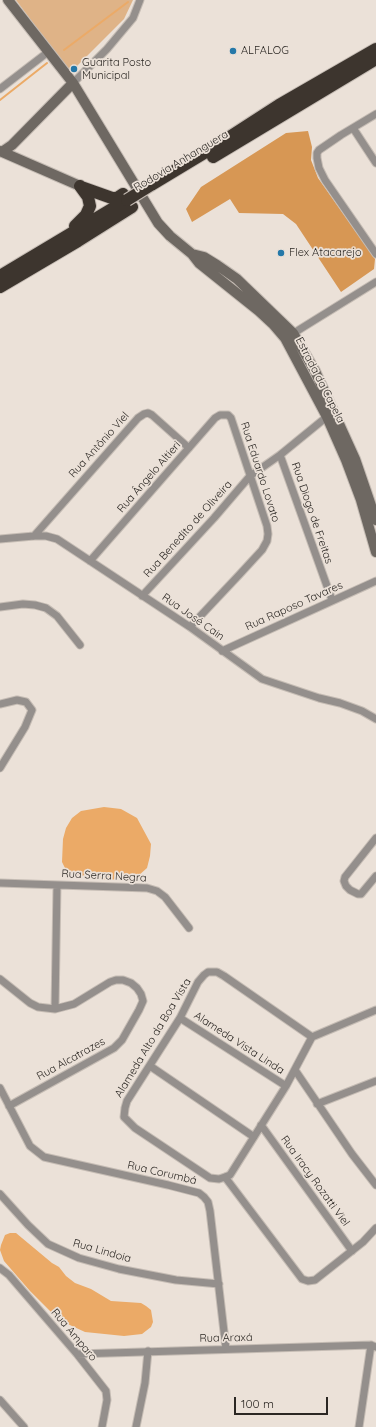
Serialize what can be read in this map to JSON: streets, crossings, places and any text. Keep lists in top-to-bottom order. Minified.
{"streets":{"highway":["Rodovia Anhanguera"],"main road":["Estrada da Capela"],"street":["Rua Antônio Viel","Rua Eduardo Lovato","Rua Ângelo Altieri","Rua Diogo de Freitas","Rua Benedito de Oliveira","Rua Raposo Tavares","Rua José Cain","Rua Serra Negra","Alameda Alto da Boa Vista","Alameda Vista Linda","Rua Alcatrazes","Rua Corumbá","Rua Iracy Rozatti Viel","Rua Lindoia","Rua Amparo","Rua Araxá"]},"crossings":[["Estrada da Capela","Rua Benedito de Oliveira"],["Rua Antônio Viel","Rua Ângelo Altieri"],["Rua Antônio Viel","Rua José Cain"],["Rua Eduardo Lovato","Rua Ângelo Altieri"],["Rua Eduardo Lovato","Rua Benedito de Oliveira"],["Rua Eduardo Lovato","Rua José Cain"],["Rua Ângelo Altieri","Rua José Cain"],["Rua Diogo de Freitas","Rua Benedito de Oliveira"],["Rua Diogo de Freitas","Rua Raposo Tavares"],["Rua Benedito de Oliveira","Rua José Cain"],["Rua Raposo Tavares","Rua José Cain"],["Alameda Alto da Boa Vista","Alameda Vista Linda"],["Rua Alcatrazes","Rua Corumbá"],["Rua Corumbá","Rua Lindoia"],["Rua Corumbá","Rua Araxá"],["Rua Amparo","Rua Araxá"]],"places":["ALFALOG","Guarita Posto Municipal","Flex Atacarejo"],"scale_bar":"100 m"}
